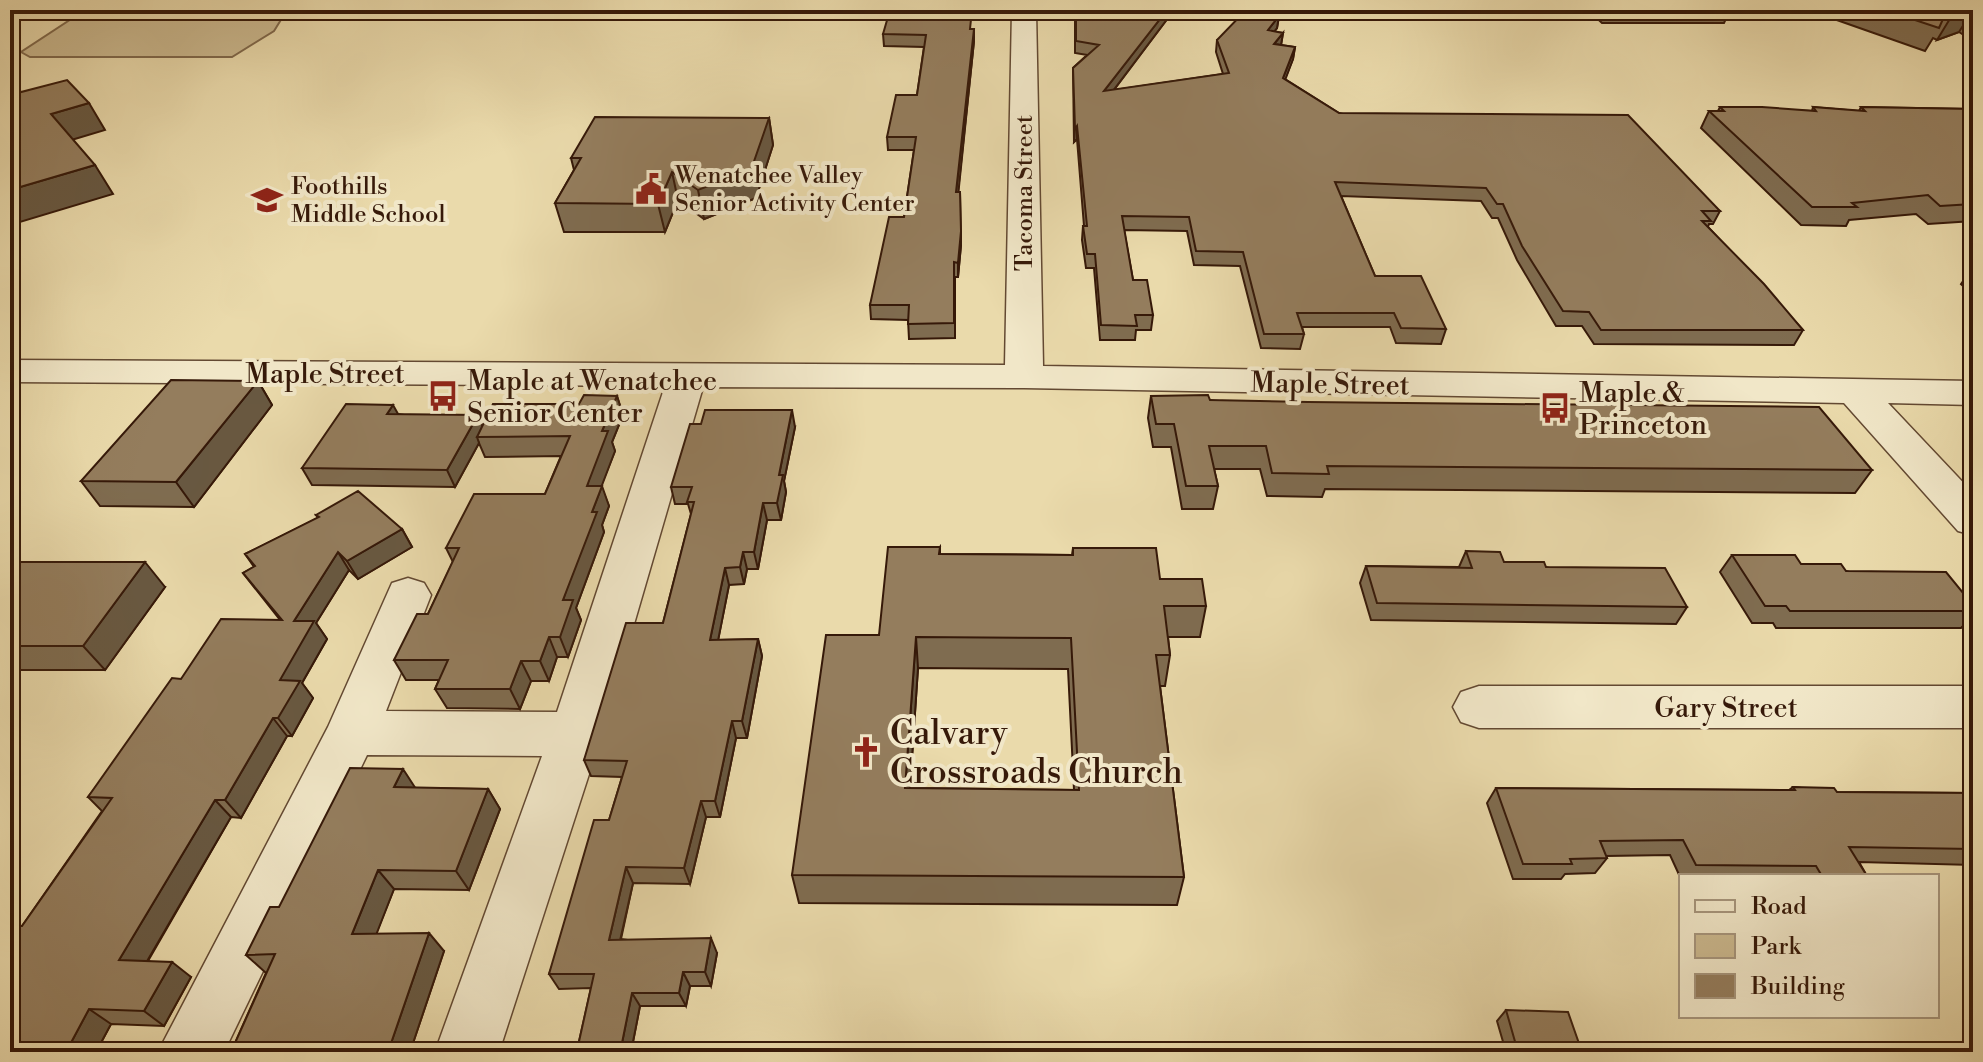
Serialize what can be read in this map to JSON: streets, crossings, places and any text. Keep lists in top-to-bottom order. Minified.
{"streets":{"street":["Tacoma Street","Maple Street","Gary Street"]},"crossings":[["Tacoma Street","Maple Street"]],"places":{"public building":["Wenatchee Valley Senior Activity Center"],"school or university":["Foothills Middle School"],"bus stop":["Maple at Wenatchee Senior Center","Maple & Princeton"],"church":["Calvary Crossroads Church"]},"legend":["Road","Park","Building"]}
